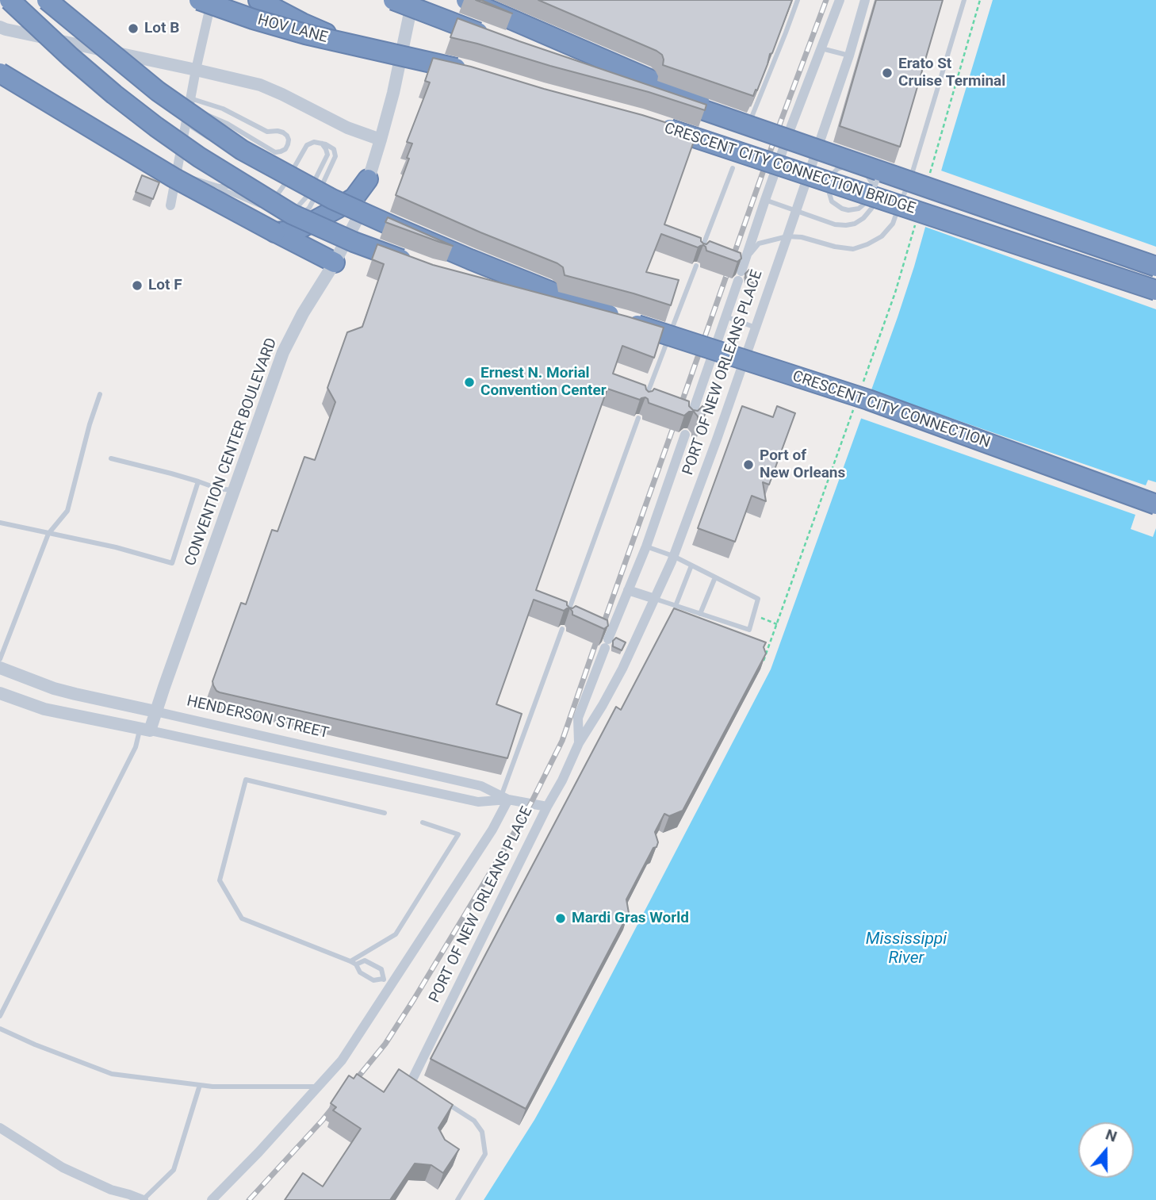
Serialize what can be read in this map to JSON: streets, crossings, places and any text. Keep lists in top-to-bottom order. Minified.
{"streets":{"highway":["HOV LANE","CRESCENT CITY CONNECTION BRIDGE","CRESCENT CITY CONNECTION"],"street":["PORT OF NEW ORLEANS PLACE","CONVENTION CENTER BOULEVARD","HENDERSON STREET"]},"crossings":[["PORT OF NEW ORLEANS PLACE","HENDERSON STREET"],["CONVENTION CENTER BOULEVARD","HENDERSON STREET"]],"water":["Mississippi River"],"places":["Lot B","Erato St Cruise Terminal","Lot F","Ernest N. Morial Convention Center","Port of New Orleans","Mardi Gras World"],"north":"top"}
